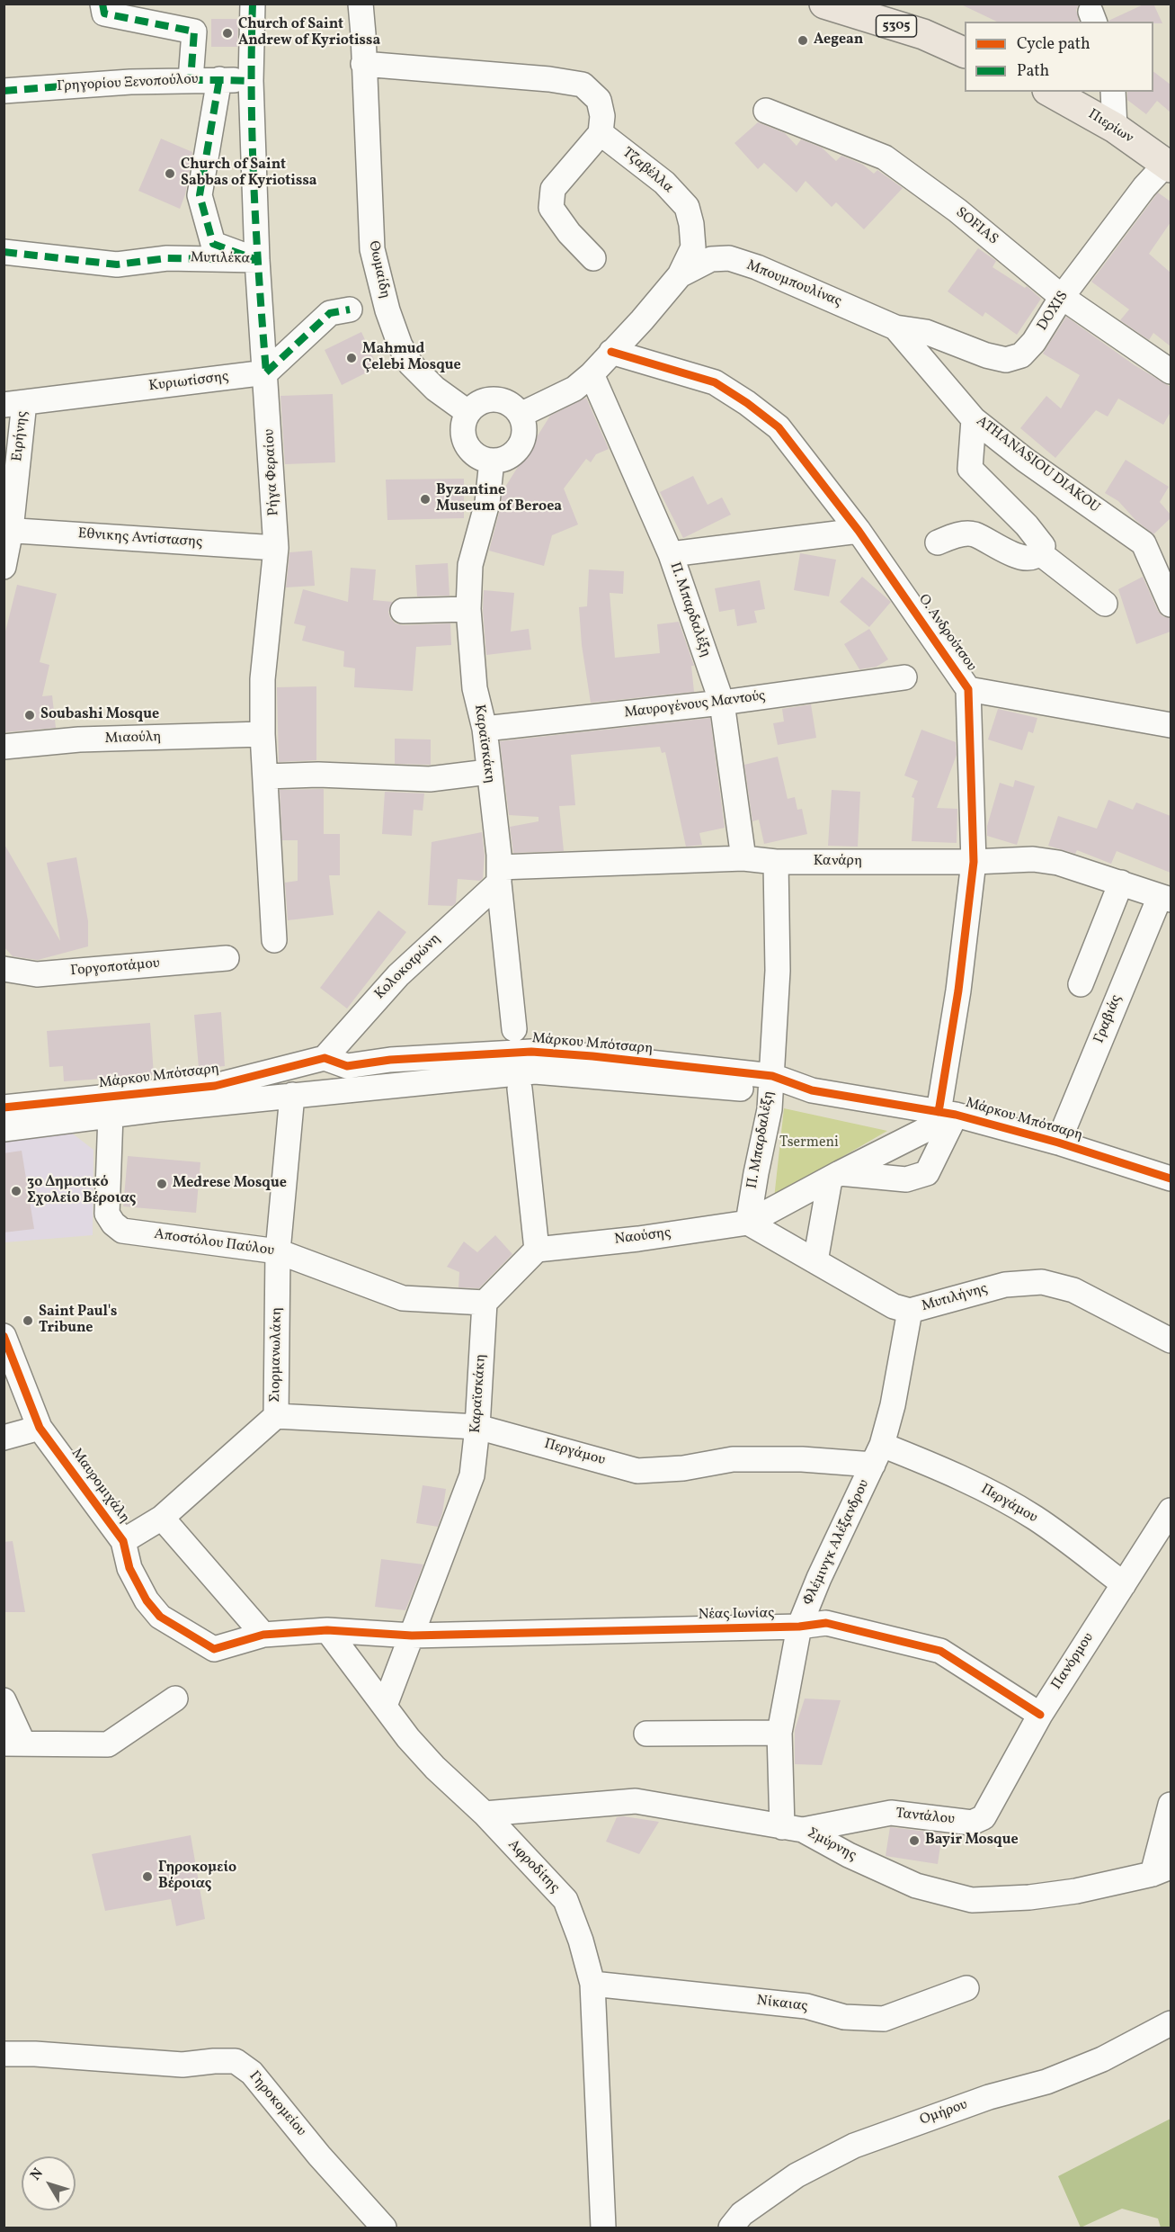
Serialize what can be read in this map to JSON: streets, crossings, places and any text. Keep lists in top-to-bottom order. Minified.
{"streets":{"main road":["5305","Πιερίων"],"street":["Γρηγορίου Ξενοπούλου","Τζαβέλλα","SOFIAS","Μυτιλέκα","Θωμαίδη","Μπουμπουλίνας","DOXIS","Κυριωτίσσης","Ειρήνης","ATHANASIOU DIAKOU","Ρήγα Φεραίου","Εθνικης Αντίστασης","Π. Μπαρδαλέξη","Ο. Ανδρούτσου","Μαυρογένους Μαντούς","Μιαούλη","Καραϊσκάκη","Κανάρη","Κολοκοτρώνη","Γοργοποτάμου","Γραβιάς","Μάρκου Μπότσαρη","Ναούσης","Αποστόλου Παύλου","Mυτιλήνης","Σιορμανωλάκη","Περγάμου","Μαυρομιχάλη","Φλέμινγκ Αλέξανδρου","Νέας Ιωνίας","Πανόρμου","Ταντάλου","Σμύρνης","Αφροδίτης","Νίκαιας","Γηροκομείου","Ομήρου"]},"crossings":[["Γρηγορίου Ξενοπούλου","Μυτιλέκα"],["Γρηγορίου Ξενοπούλου","Ρήγα Φεραίου"],["Πιερίων","DOXIS"],["Τζαβέλλα","Μπουμπουλίνας"],["SOFIAS","DOXIS"],["Μυτιλέκα","Ρήγα Φεραίου"],["Θωμαίδη","Μπουμπουλίνας"],["Θωμαίδη","Καραϊσκάκη"],["Μπουμπουλίνας","DOXIS"],["Μπουμπουλίνας","ATHANASIOU DIAKOU"],["Μπουμπουλίνας","Π. Μπαρδαλέξη"],["Μπουμπουλίνας","Ο. Ανδρούτσου"],["Μπουμπουλίνας","Καραϊσκάκη"],["DOXIS","ATHANASIOU DIAKOU"],["Κυριωτίσσης","Ειρήνης"],["Κυριωτίσσης","Ρήγα Φεραίου"],["Ειρήνης","Εθνικης Αντίστασης"],["Ρήγα Φεραίου","Εθνικης Αντίστασης"],["Ρήγα Φεραίου","Μιαούλη"],["Π. Μπαρδαλέξη","Μαυρογένους Μαντούς"],["Π. Μπαρδαλέξη","Κανάρη"],["Π. Μπαρδαλέξη","Μάρκου Μπότσαρη"],["Π. Μπαρδαλέξη","Ναούσης"],["Π. Μπαρδαλέξη","Mυτιλήνης"],["Ο. Ανδρούτσου","Κανάρη"],["Ο. Ανδρούτσου","Μάρκου Μπότσαρη"],["Ο. Ανδρούτσου","Ναούσης"],["Μαυρογένους Μαντούς","Καραϊσκάκη"],["Καραϊσκάκη","Κανάρη"],["Καραϊσκάκη","Κολοκοτρώνη"],["Καραϊσκάκη","Αποστόλου Παύλου"],["Καραϊσκάκη","Περγάμου"],["Καραϊσκάκη","Μαυρομιχάλη"],["Καραϊσκάκη","Νέας Ιωνίας"],["Καραϊσκάκη","Αφροδίτης"],["Κανάρη","Κολοκοτρώνη"],["Κανάρη","Γραβιάς"],["Κολοκοτρώνη","Μάρκου Μπότσαρη"],["Γραβιάς","Μάρκου Μπότσαρη"],["Μάρκου Μπότσαρη","Ναούσης"],["Μάρκου Μπότσαρη","Αποστόλου Παύλου"],["Μάρκου Μπότσαρη","Σιορμανωλάκη"],["Ναούσης","Mυτιλήνης"],["Αποστόλου Παύλου","Σιορμανωλάκη"],["Mυτιλήνης","Φλέμινγκ Αλέξανδρου"],["Σιορμανωλάκη","Περγάμου"],["Σιορμανωλάκη","Μαυρομιχάλη"],["Περγάμου","Φλέμινγκ Αλέξανδρου"],["Περγάμου","Πανόρμου"],["Μαυρομιχάλη","Νέας Ιωνίας"],["Μαυρομιχάλη","Αφροδίτης"],["Φλέμινγκ Αλέξανδρου","Νέας Ιωνίας"],["Φλέμινγκ Αλέξανδρου","Ταντάλου"],["Φλέμινγκ Αλέξανδρου","Σμύρνης"],["Νέας Ιωνίας","Πανόρμου"],["Πανόρμου","Ταντάλου"],["Ταντάλου","Σμύρνης"],["Σμύρνης","Αφροδίτης"],["Αφροδίτης","Νίκαιας"]],"parks":["Tsermeni"],"places":["Church of Saint Andrew of Kyriotissa","Aegean","Church of Saint Sabbas of Kyriotissa","Mahmud Çelebi Mosque","Byzantine Museum of Beroea","Soubashi Mosque","Medrese Mosque","3ο Δημοτικό Σχολείο Βέροιας","Saint Paul's Tribune","Bayir Mosque","Γηροκομείο Βέροιας"],"legend":["Cycle path","Path"],"north":"top left"}
